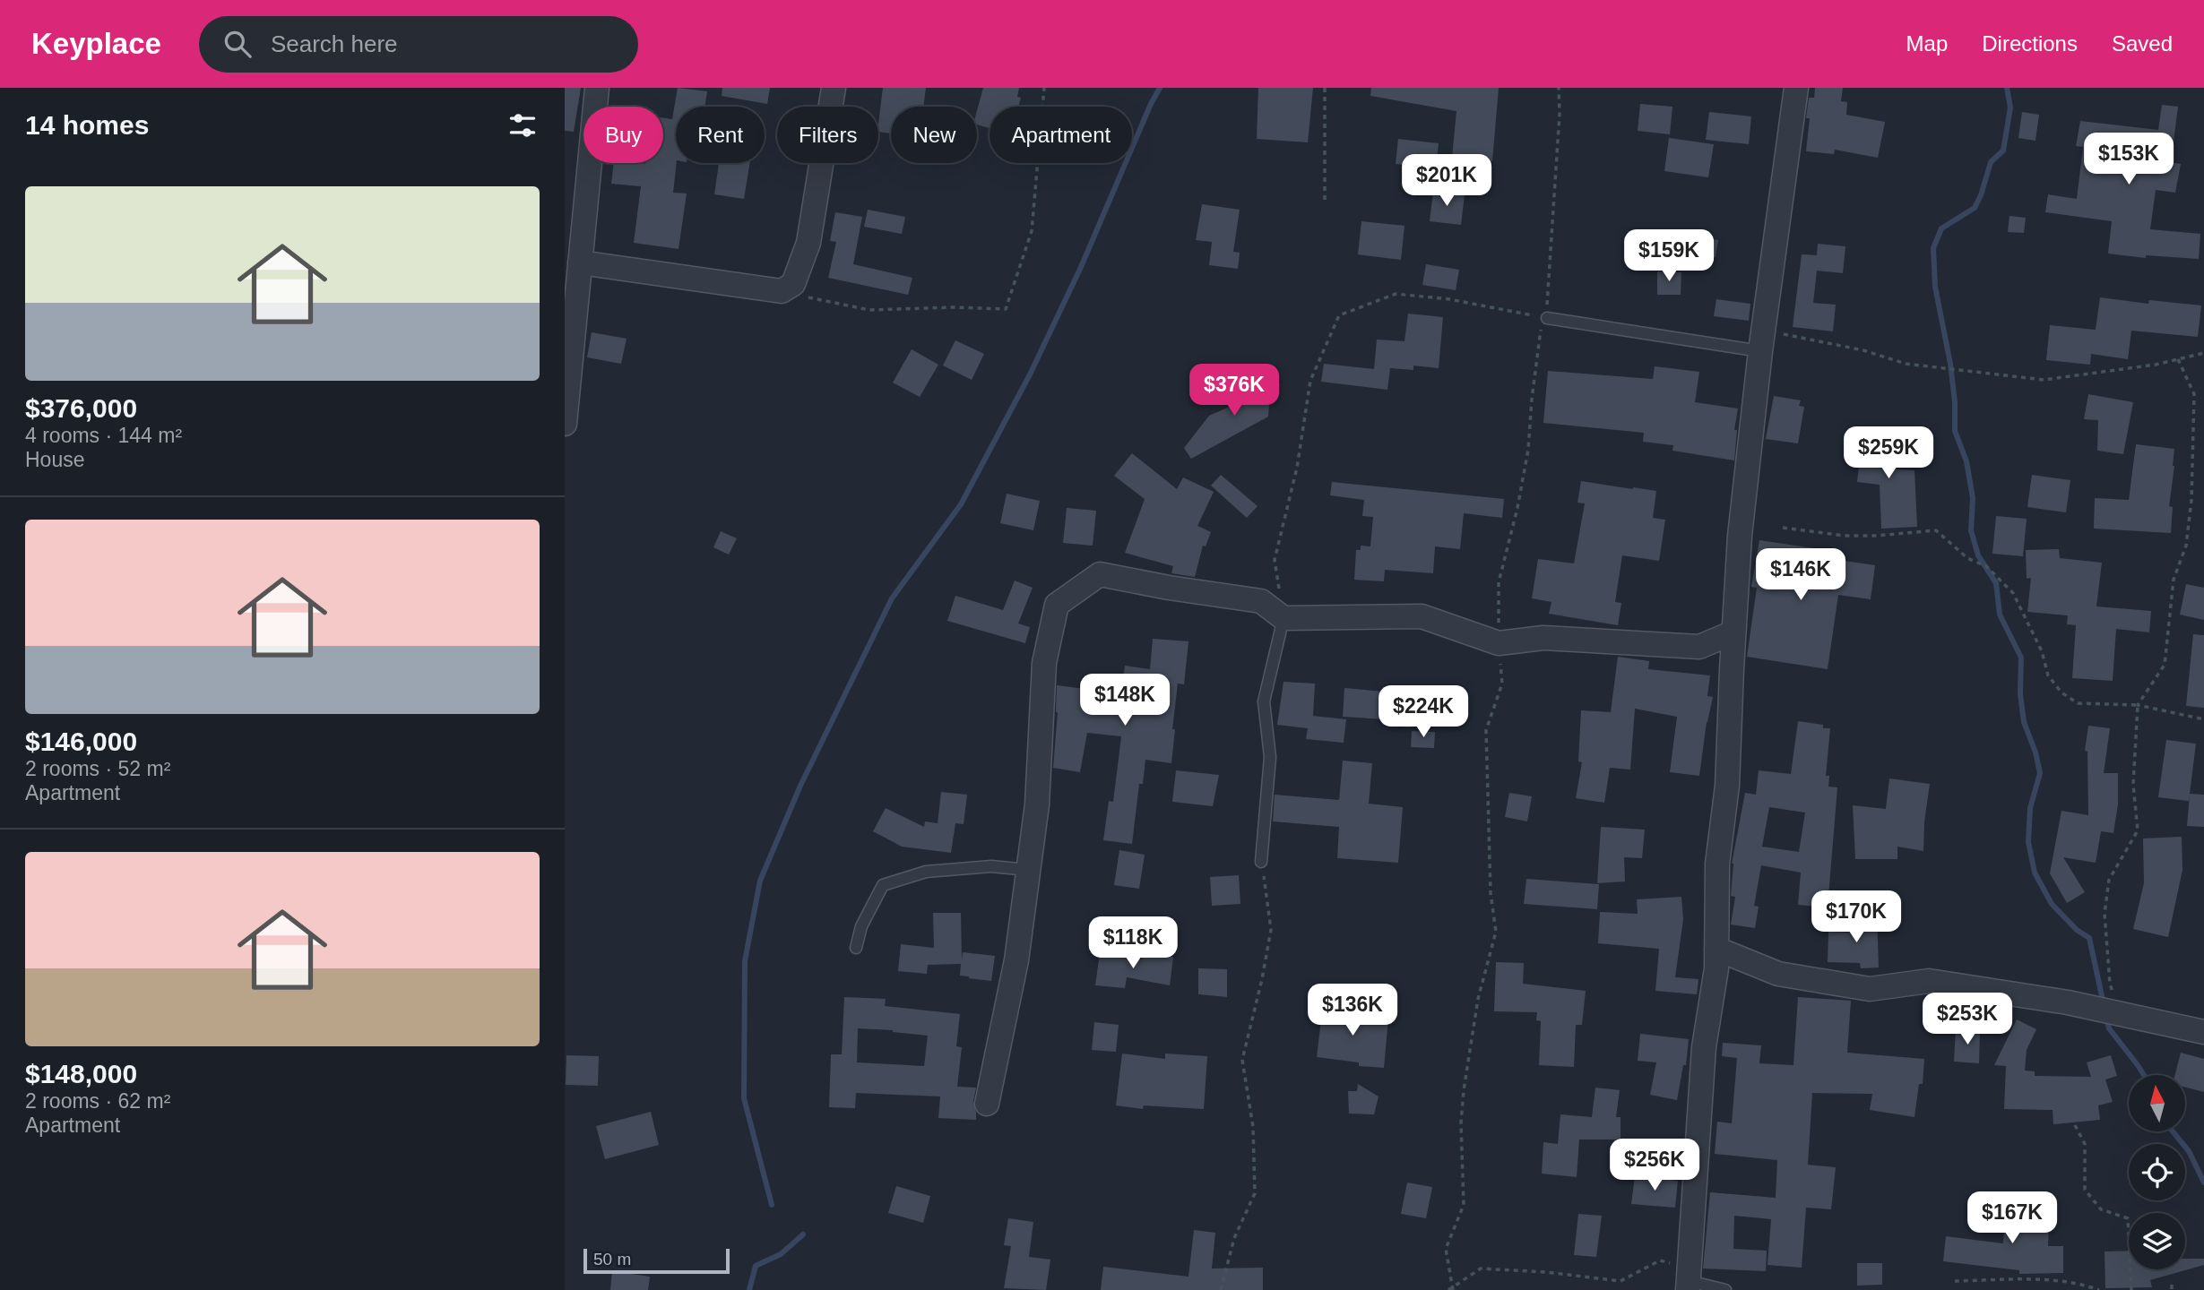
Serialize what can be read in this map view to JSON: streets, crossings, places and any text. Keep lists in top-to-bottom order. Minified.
{"scale_bar":"50 m","north":"top","page":{"header":"Keyplace","search":"Search here","nav":["Map","Directions","Saved"],"heading":"14 homes","chip":["Buy","Rent","Filters","New","Apartment"],"price":["$153K","$201K","$159K","$376K","$259K","$146K","$148K","$224K","$170K","$118K","$136K","$253K","$256K","$167K"],"list":[{"name":"$376,000","note":"4 rooms · 144 m² · House"},{"name":"$146,000","note":"2 rooms · 52 m² · Apartment"},{"name":"$148,000","note":"2 rooms · 62 m² · Apartment"}],"scale":"50 m"}}
